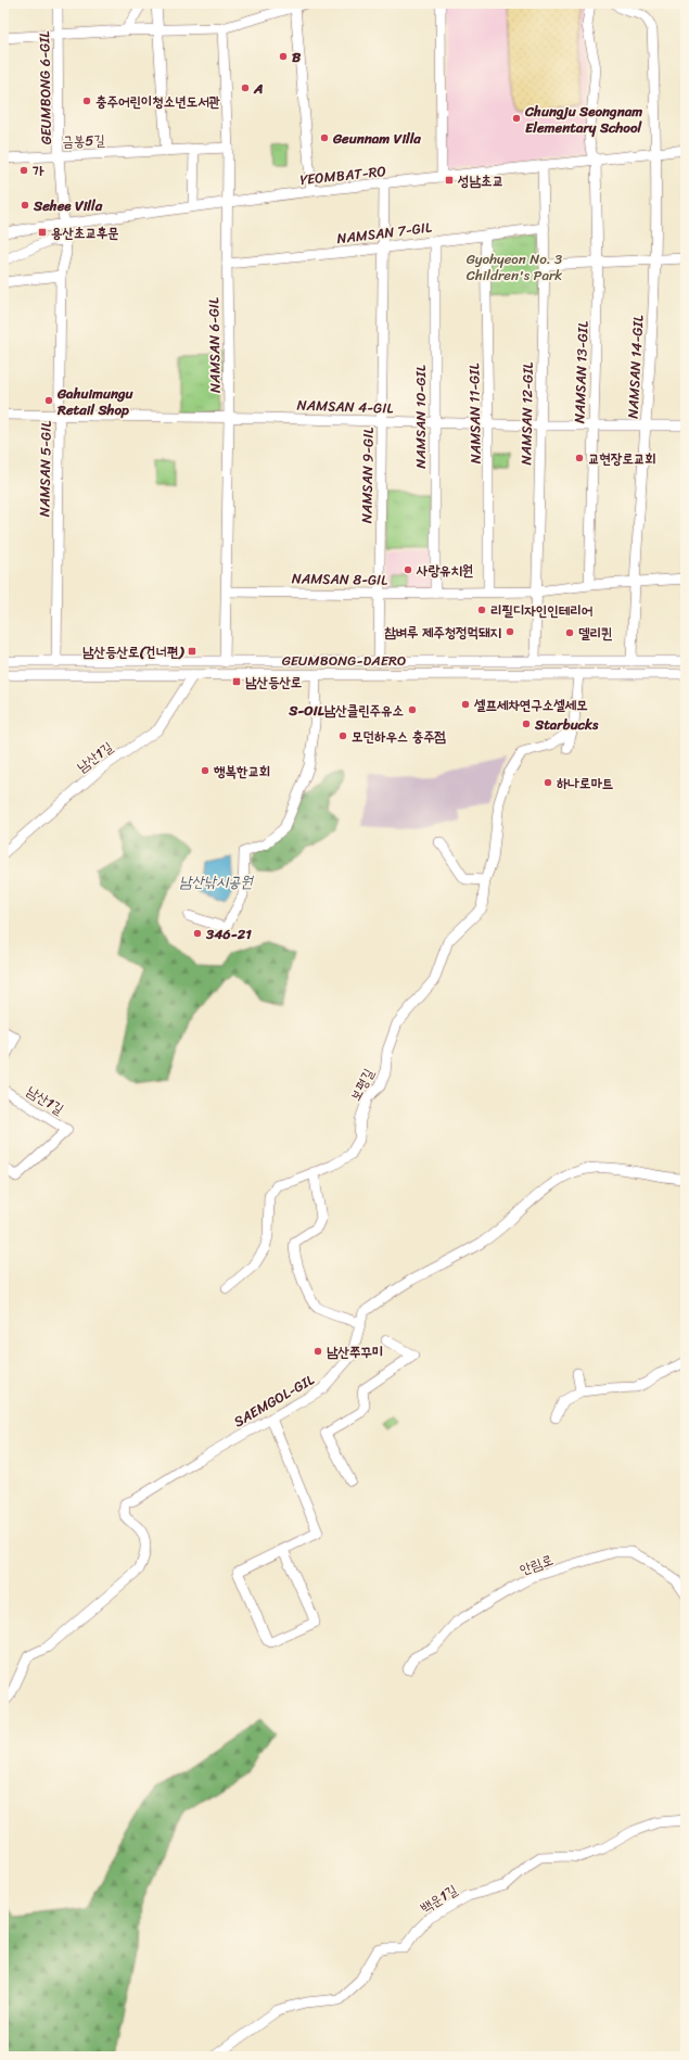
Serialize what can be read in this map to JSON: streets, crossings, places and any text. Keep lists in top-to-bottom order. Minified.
{"streets":{"street":["GEUMBONG 6-GIL","금봉5길","YEOMBAT-RO","NAMSAN 7-GIL","NAMSAN 6-GIL","NAMSAN 14-GIL","NAMSAN 13-GIL","NAMSAN 4-GIL","NAMSAN 11-GIL","NAMSAN 12-GIL","NAMSAN 10-GIL","NAMSAN 5-GIL","NAMSAN 9-GIL","NAMSAN 8-GIL","GEUMBONG-DAERO","남산1길","보평길","SAEMGOL-GIL","안림로","백운1길"]},"crossings":[["GEUMBONG 6-GIL","금봉5길"],["GEUMBONG 6-GIL","YEOMBAT-RO"],["GEUMBONG 6-GIL","NAMSAN 5-GIL"],["금봉5길","NAMSAN 6-GIL"],["YEOMBAT-RO","NAMSAN 6-GIL"],["YEOMBAT-RO","NAMSAN 14-GIL"],["YEOMBAT-RO","NAMSAN 13-GIL"],["YEOMBAT-RO","NAMSAN 12-GIL"],["YEOMBAT-RO","NAMSAN 5-GIL"],["YEOMBAT-RO","NAMSAN 9-GIL"],["NAMSAN 7-GIL","NAMSAN 6-GIL"],["NAMSAN 7-GIL","NAMSAN 11-GIL"],["NAMSAN 7-GIL","NAMSAN 12-GIL"],["NAMSAN 7-GIL","NAMSAN 10-GIL"],["NAMSAN 7-GIL","NAMSAN 9-GIL"],["NAMSAN 6-GIL","NAMSAN 4-GIL"],["NAMSAN 6-GIL","NAMSAN 8-GIL"],["NAMSAN 6-GIL","GEUMBONG-DAERO"],["NAMSAN 14-GIL","NAMSAN 4-GIL"],["NAMSAN 14-GIL","NAMSAN 8-GIL"],["NAMSAN 14-GIL","GEUMBONG-DAERO"],["NAMSAN 13-GIL","NAMSAN 4-GIL"],["NAMSAN 13-GIL","NAMSAN 8-GIL"],["NAMSAN 4-GIL","NAMSAN 11-GIL"],["NAMSAN 4-GIL","NAMSAN 12-GIL"],["NAMSAN 4-GIL","NAMSAN 10-GIL"],["NAMSAN 4-GIL","NAMSAN 5-GIL"],["NAMSAN 4-GIL","NAMSAN 9-GIL"],["NAMSAN 11-GIL","NAMSAN 8-GIL"],["NAMSAN 12-GIL","NAMSAN 8-GIL"],["NAMSAN 12-GIL","GEUMBONG-DAERO"],["NAMSAN 10-GIL","NAMSAN 8-GIL"],["NAMSAN 5-GIL","GEUMBONG-DAERO"],["NAMSAN 9-GIL","NAMSAN 8-GIL"],["NAMSAN 9-GIL","GEUMBONG-DAERO"],["GEUMBONG-DAERO","남산1길"]],"water":["남산낚시공원"],"parks":["Gyohyeon No. 3 Children's Park"],"places":{"other":["B","A","충주어린이청소년도서관","Chungju Seongnam Elementary School","Geunnam Villa","가","Sehee Villa","Gahuimungu Retail Shop","교현장로교회","사랑유치원","리필디자인인테리어","참벼루 제주청정먹돼지","델리퀸","셀프세차연구소셀세모","S-OIL남산클린주유소","Starbucks","모던하우스 충주점","행복한교회","하나로마트","346-21","남산쭈꾸미"],"transit":["성남초교","용산초교후문","남산등산로(건너편)","남산등산로"]}}
